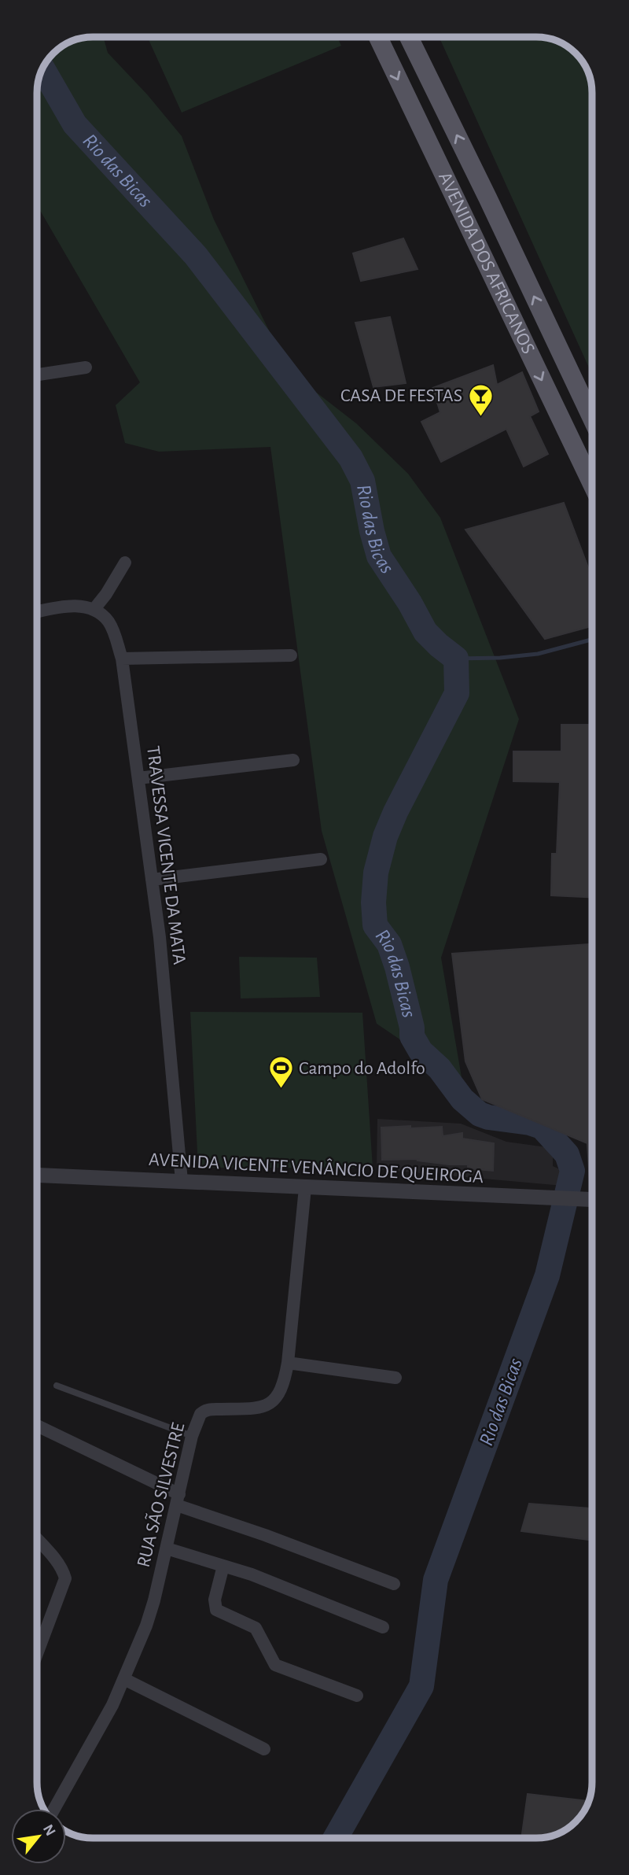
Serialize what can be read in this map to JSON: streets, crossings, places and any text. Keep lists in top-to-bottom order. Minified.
{"streets":{"main road":["AVENIDA DOS AFRICANOS"],"street":["TRAVESSA VICENTE DA MATA","AVENIDA VICENTE VENÂNCIO DE QUEIROGA","RUA SÃO SILVESTRE"]},"crossings":[["TRAVESSA VICENTE DA MATA","AVENIDA VICENTE VENÂNCIO DE QUEIROGA"],["AVENIDA VICENTE VENÂNCIO DE QUEIROGA","RUA SÃO SILVESTRE"]],"water":["Rio das Bicas"],"places":{"bar":["CASA DE FESTAS"],"sports":["Campo do Adolfo"]},"north":"top right"}
